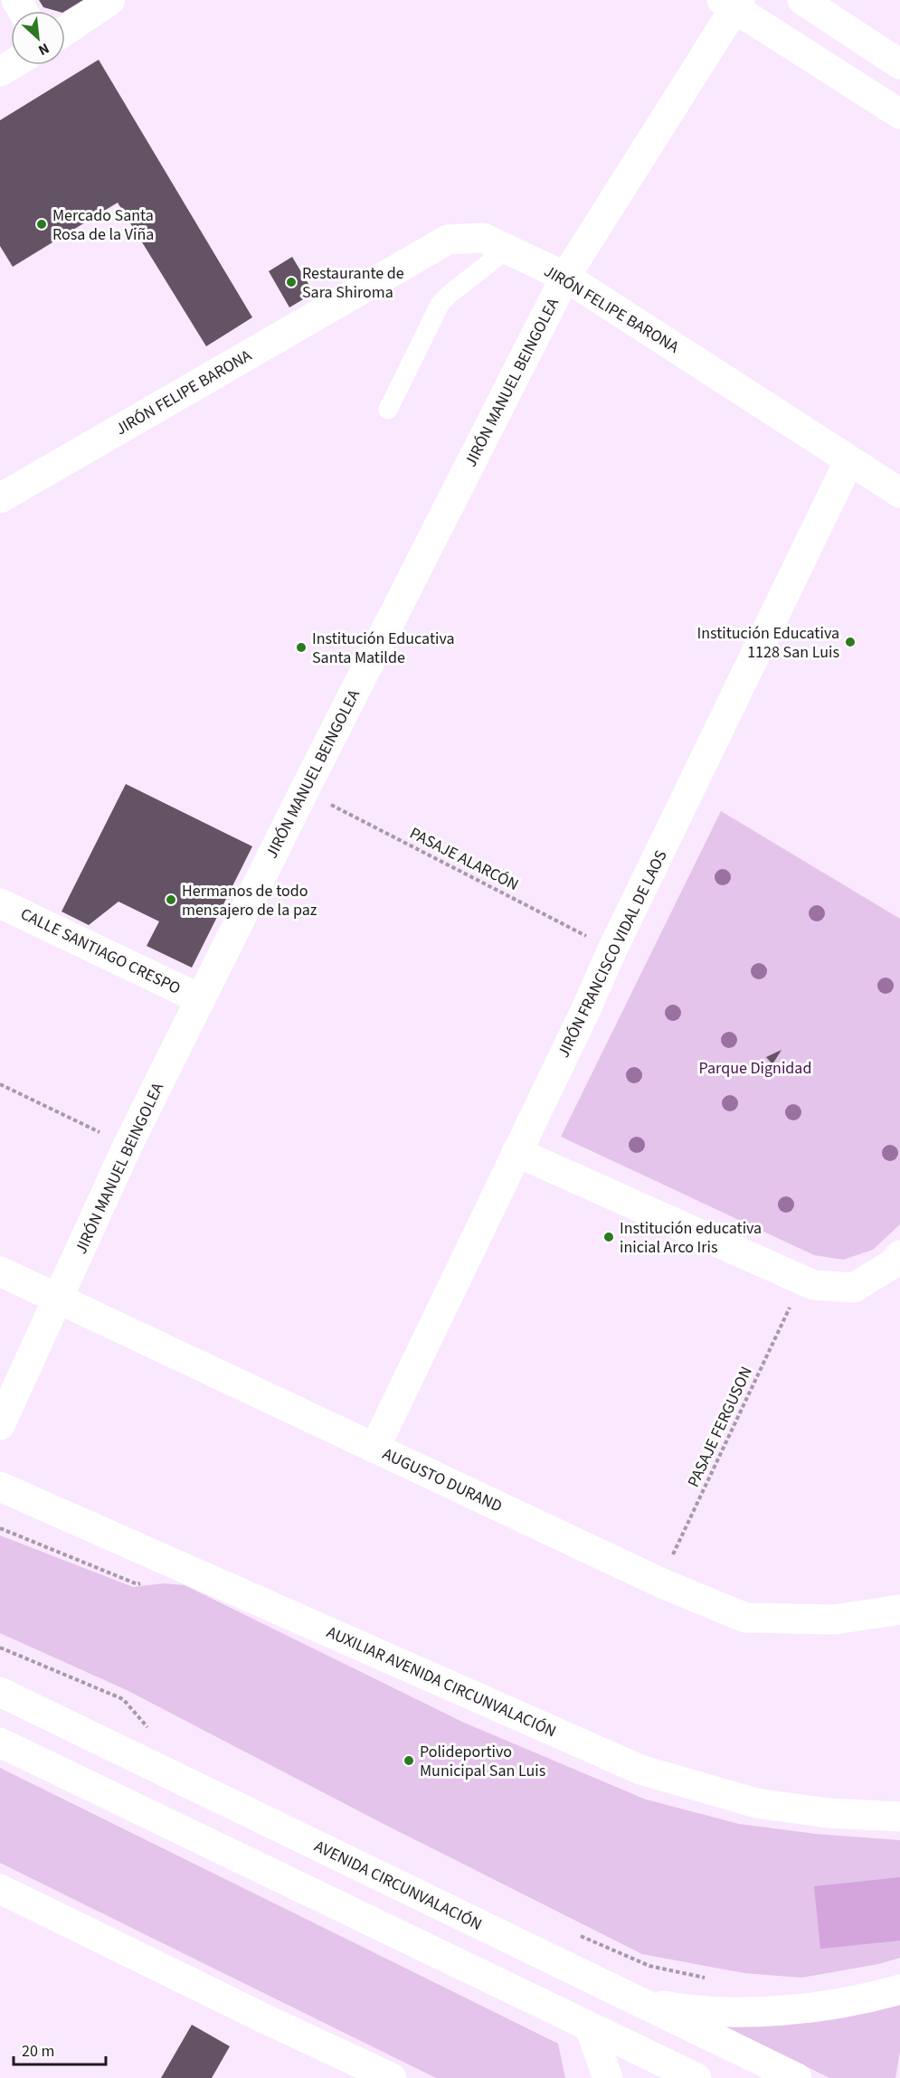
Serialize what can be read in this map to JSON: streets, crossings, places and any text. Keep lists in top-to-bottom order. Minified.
{"streets":{"street":["JIRÓN FELIPE BARONA","JIRÓN MANUEL BEINGOLEA","CALLE SANTIAGO CRESPO","JIRÓN FRANCISCO VIDAL DE LAOS","AUGUSTO DURAND","AUXILIAR AVENIDA CIRCUNVALACIÓN","AVENIDA CIRCUNVALACIÓN"],"path":["PASAJE ALARCÓN","PASAJE FERGUSON"]},"crossings":[["JIRÓN FELIPE BARONA","JIRÓN MANUEL BEINGOLEA"],["JIRÓN FELIPE BARONA","JIRÓN FRANCISCO VIDAL DE LAOS"],["JIRÓN MANUEL BEINGOLEA","PASAJE ALARCÓN"],["JIRÓN MANUEL BEINGOLEA","CALLE SANTIAGO CRESPO"],["JIRÓN MANUEL BEINGOLEA","AUGUSTO DURAND"],["PASAJE ALARCÓN","JIRÓN FRANCISCO VIDAL DE LAOS"],["JIRÓN FRANCISCO VIDAL DE LAOS","AUGUSTO DURAND"],["PASAJE FERGUSON","AUGUSTO DURAND"]],"parks":["Parque Dignidad"],"places":["Mercado Santa Rosa de la Viña","Restaurante de Sara Shiroma","Institución Educativa 1128 San Luis","Institución Educativa Santa Matilde","Hermanos de todo mensajero de la paz","Institución educativa inicial Arco Iris","Polideportivo Municipal San Luis"],"scale_bar":"20 m","north":"bottom right"}
